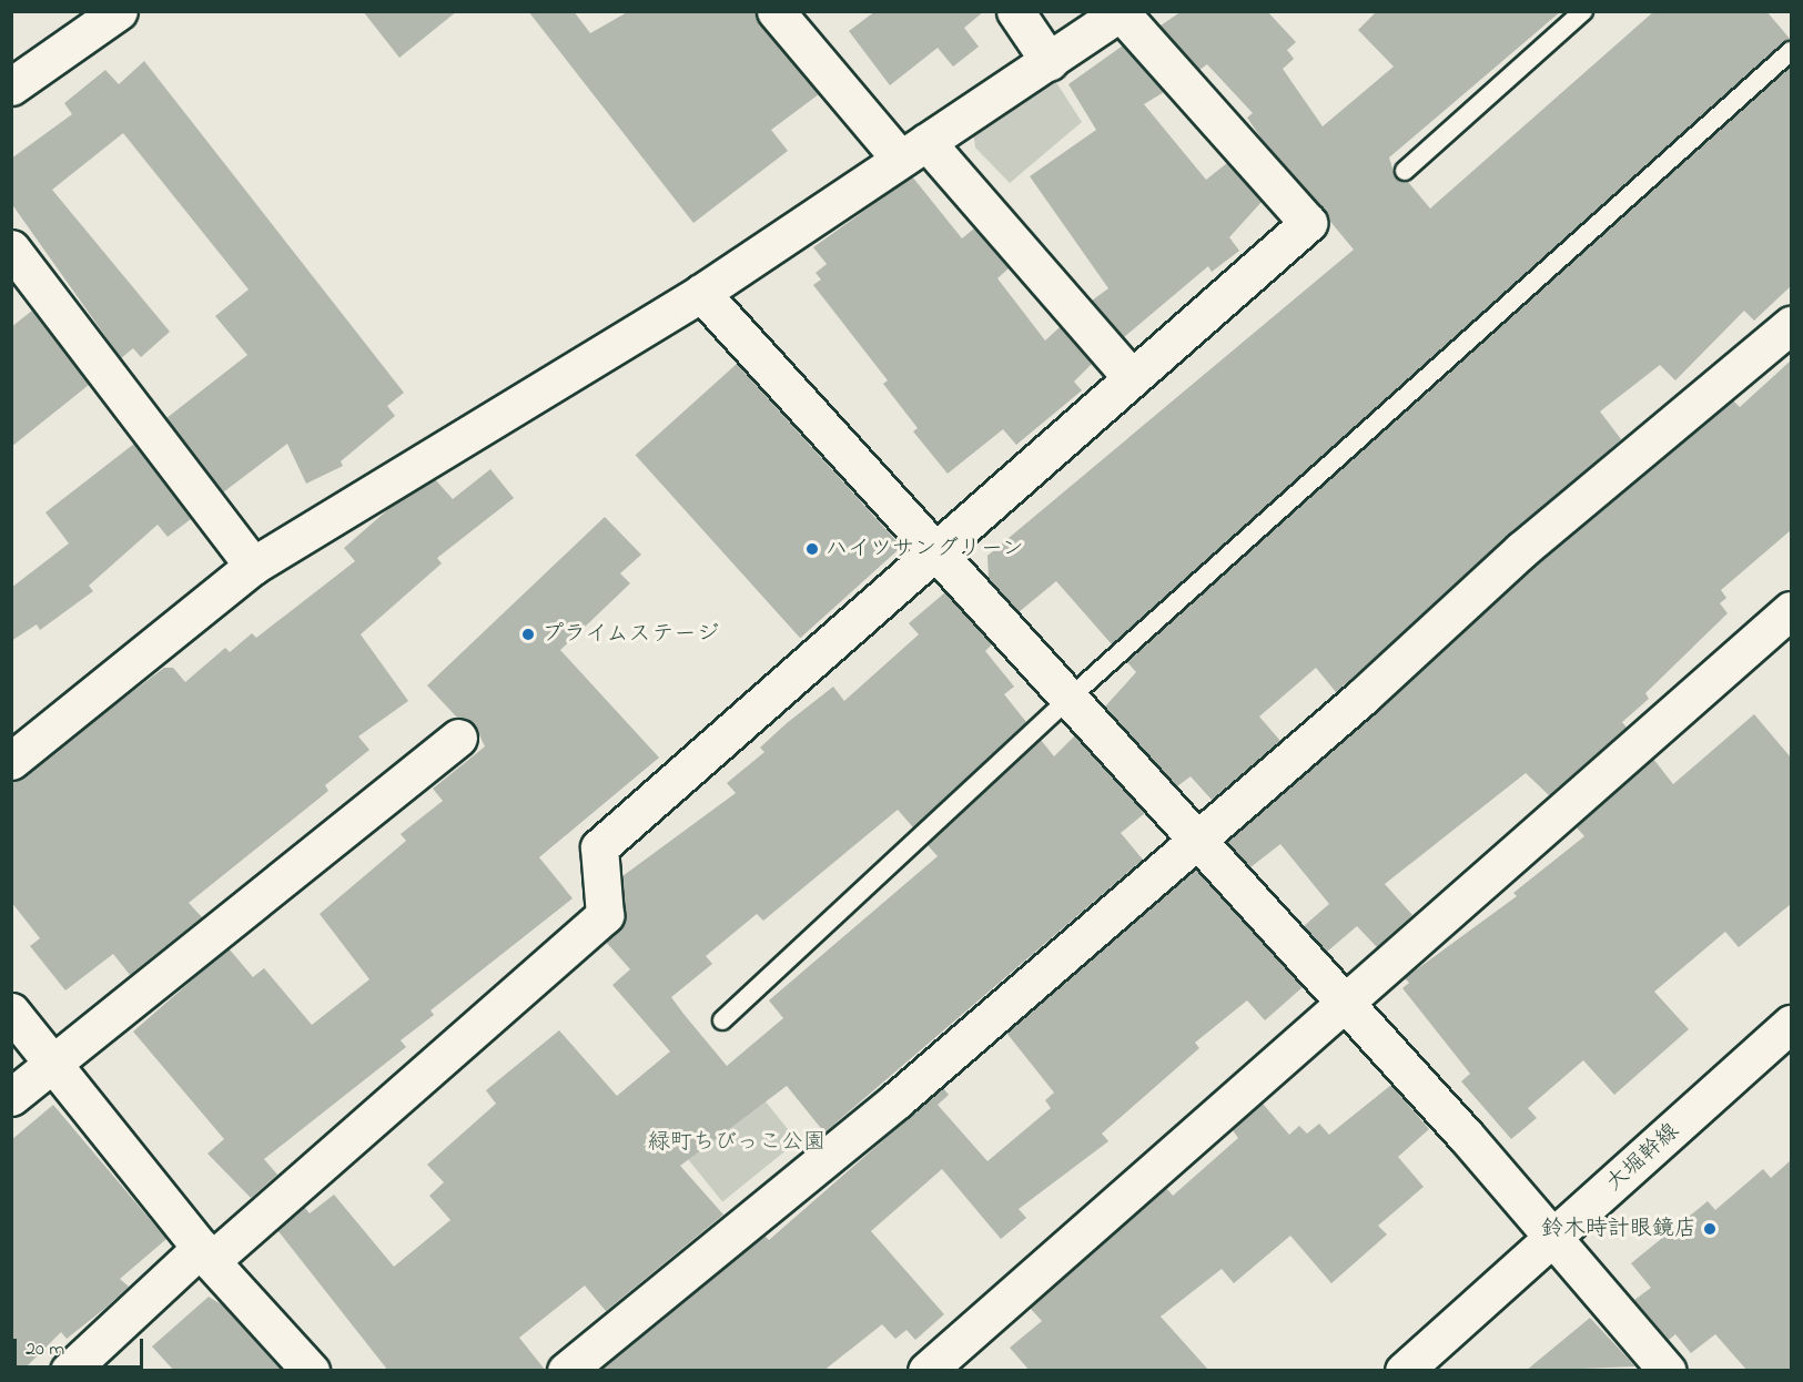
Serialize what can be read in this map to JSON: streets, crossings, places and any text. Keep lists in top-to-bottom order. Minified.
{"streets":{"street":["大堀幹線"]},"parks":["緑町ちびっこ公園"],"places":["ハイツサングリーン","プライムステージ","鈴木時計眼鏡店"],"scale_bar":"20 m"}
